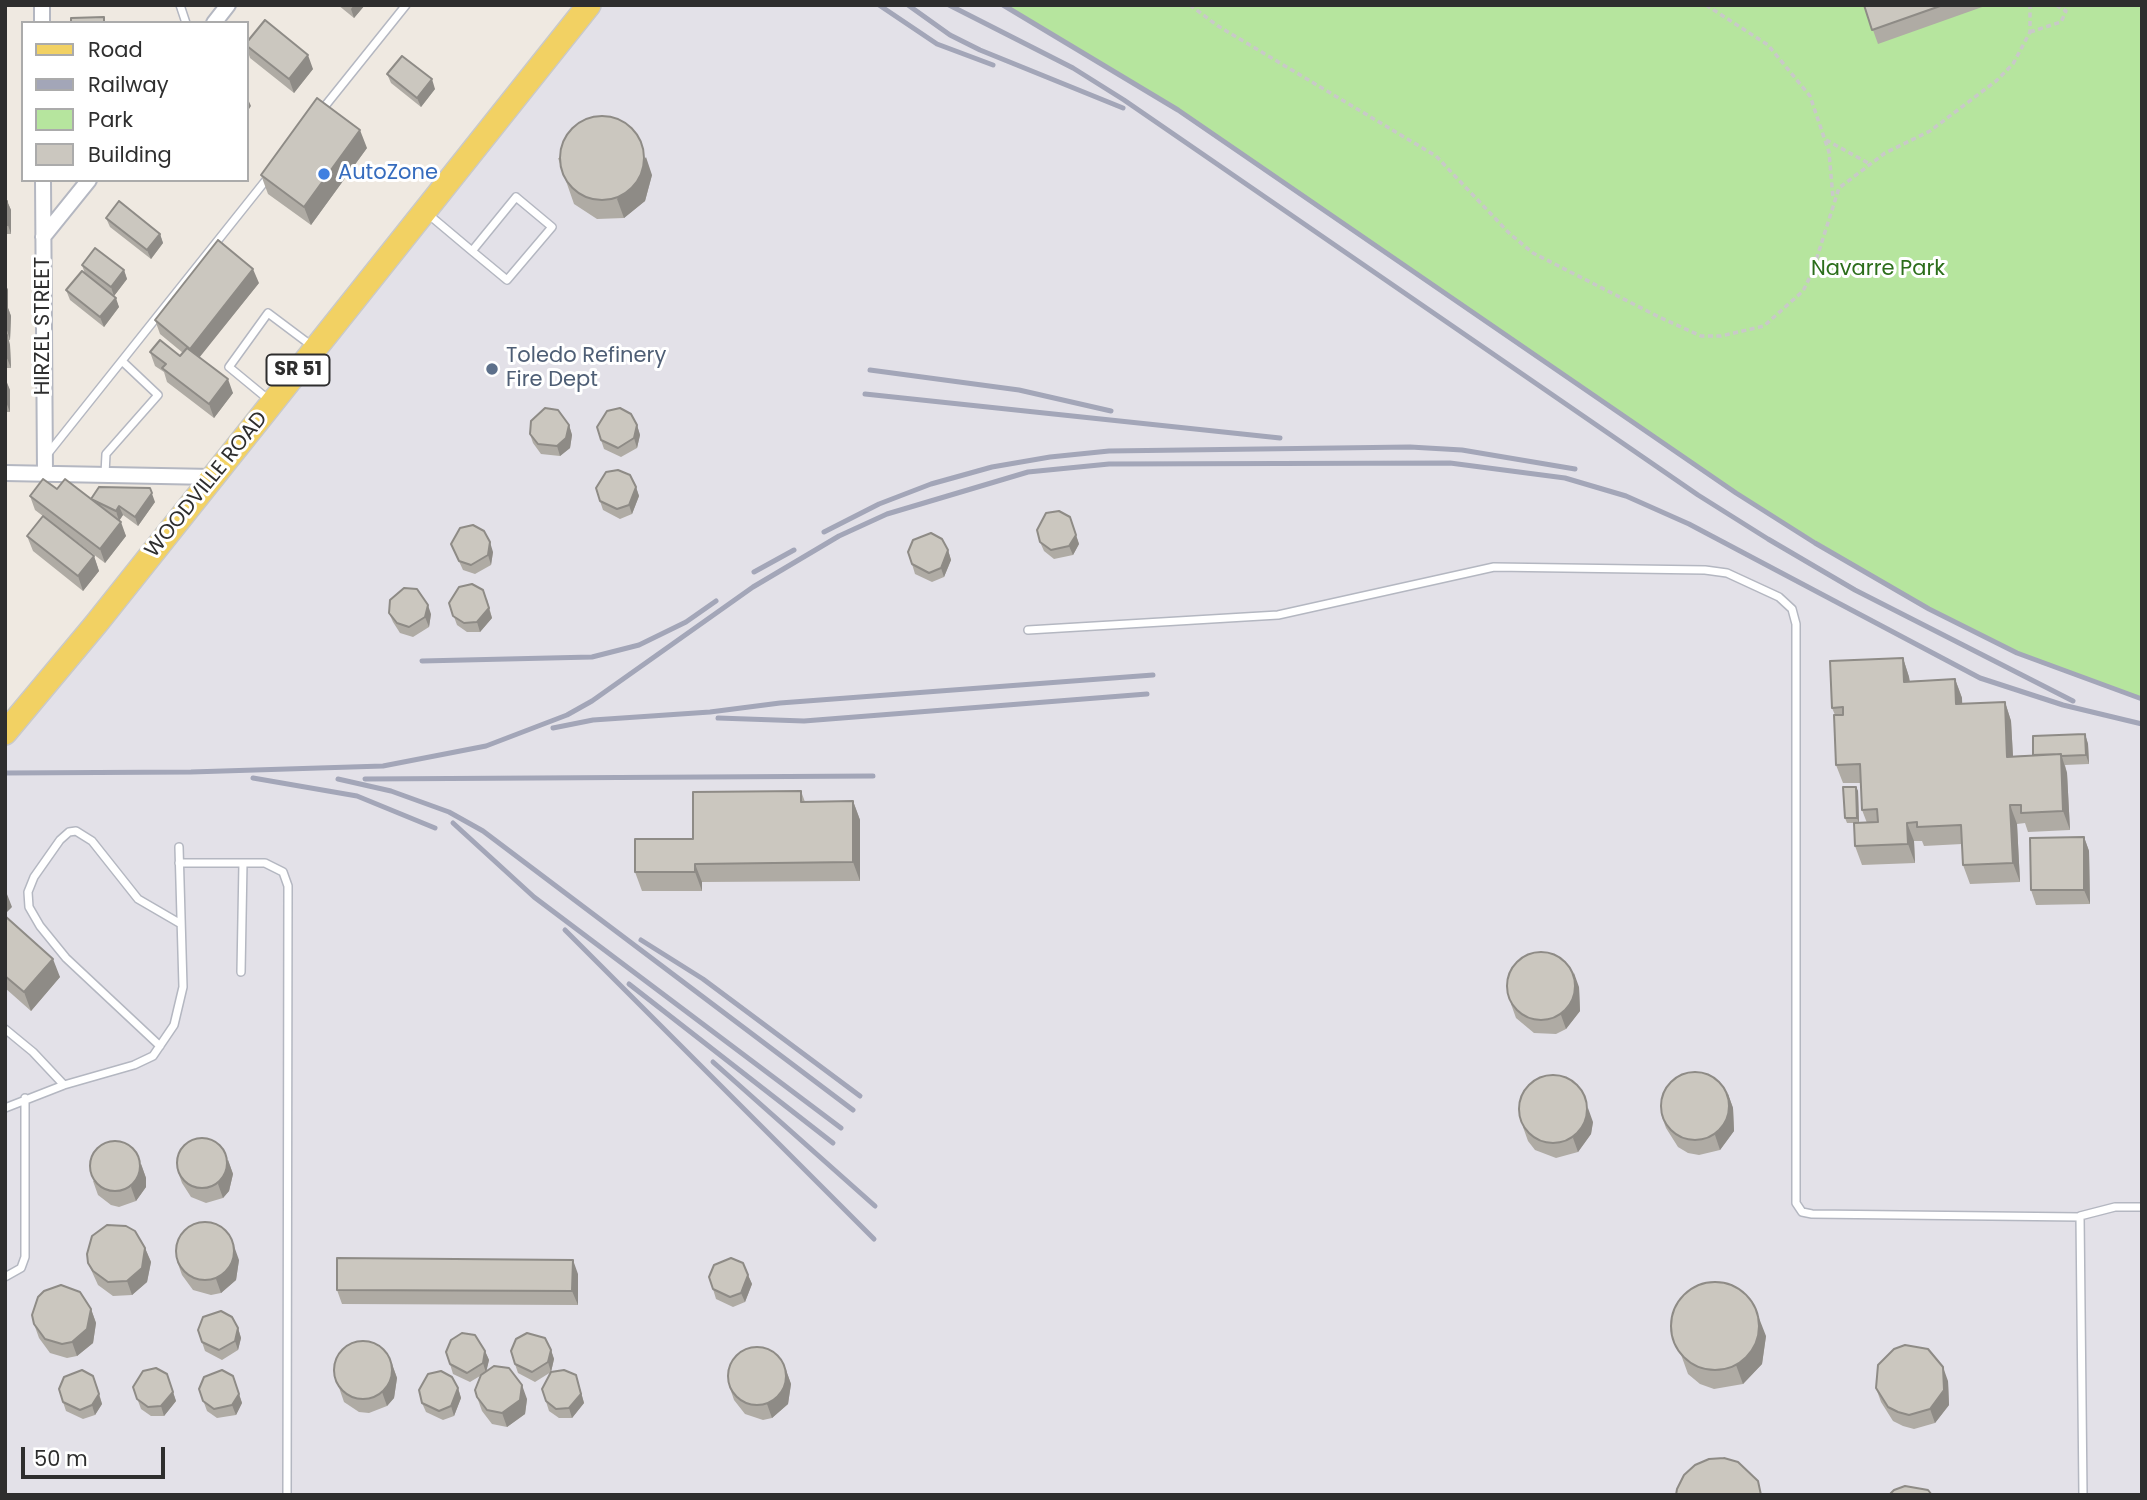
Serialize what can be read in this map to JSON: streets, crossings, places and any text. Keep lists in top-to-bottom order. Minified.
{"streets":{"main road":["SR 51","WOODVILLE ROAD"],"street":["HIRZEL STREET"]},"parks":["Navarre Park"],"places":["AutoZone","Toledo Refinery Fire Dept"],"legend":["Road","Railway","Park","Building"],"scale_bar":"50 m"}
